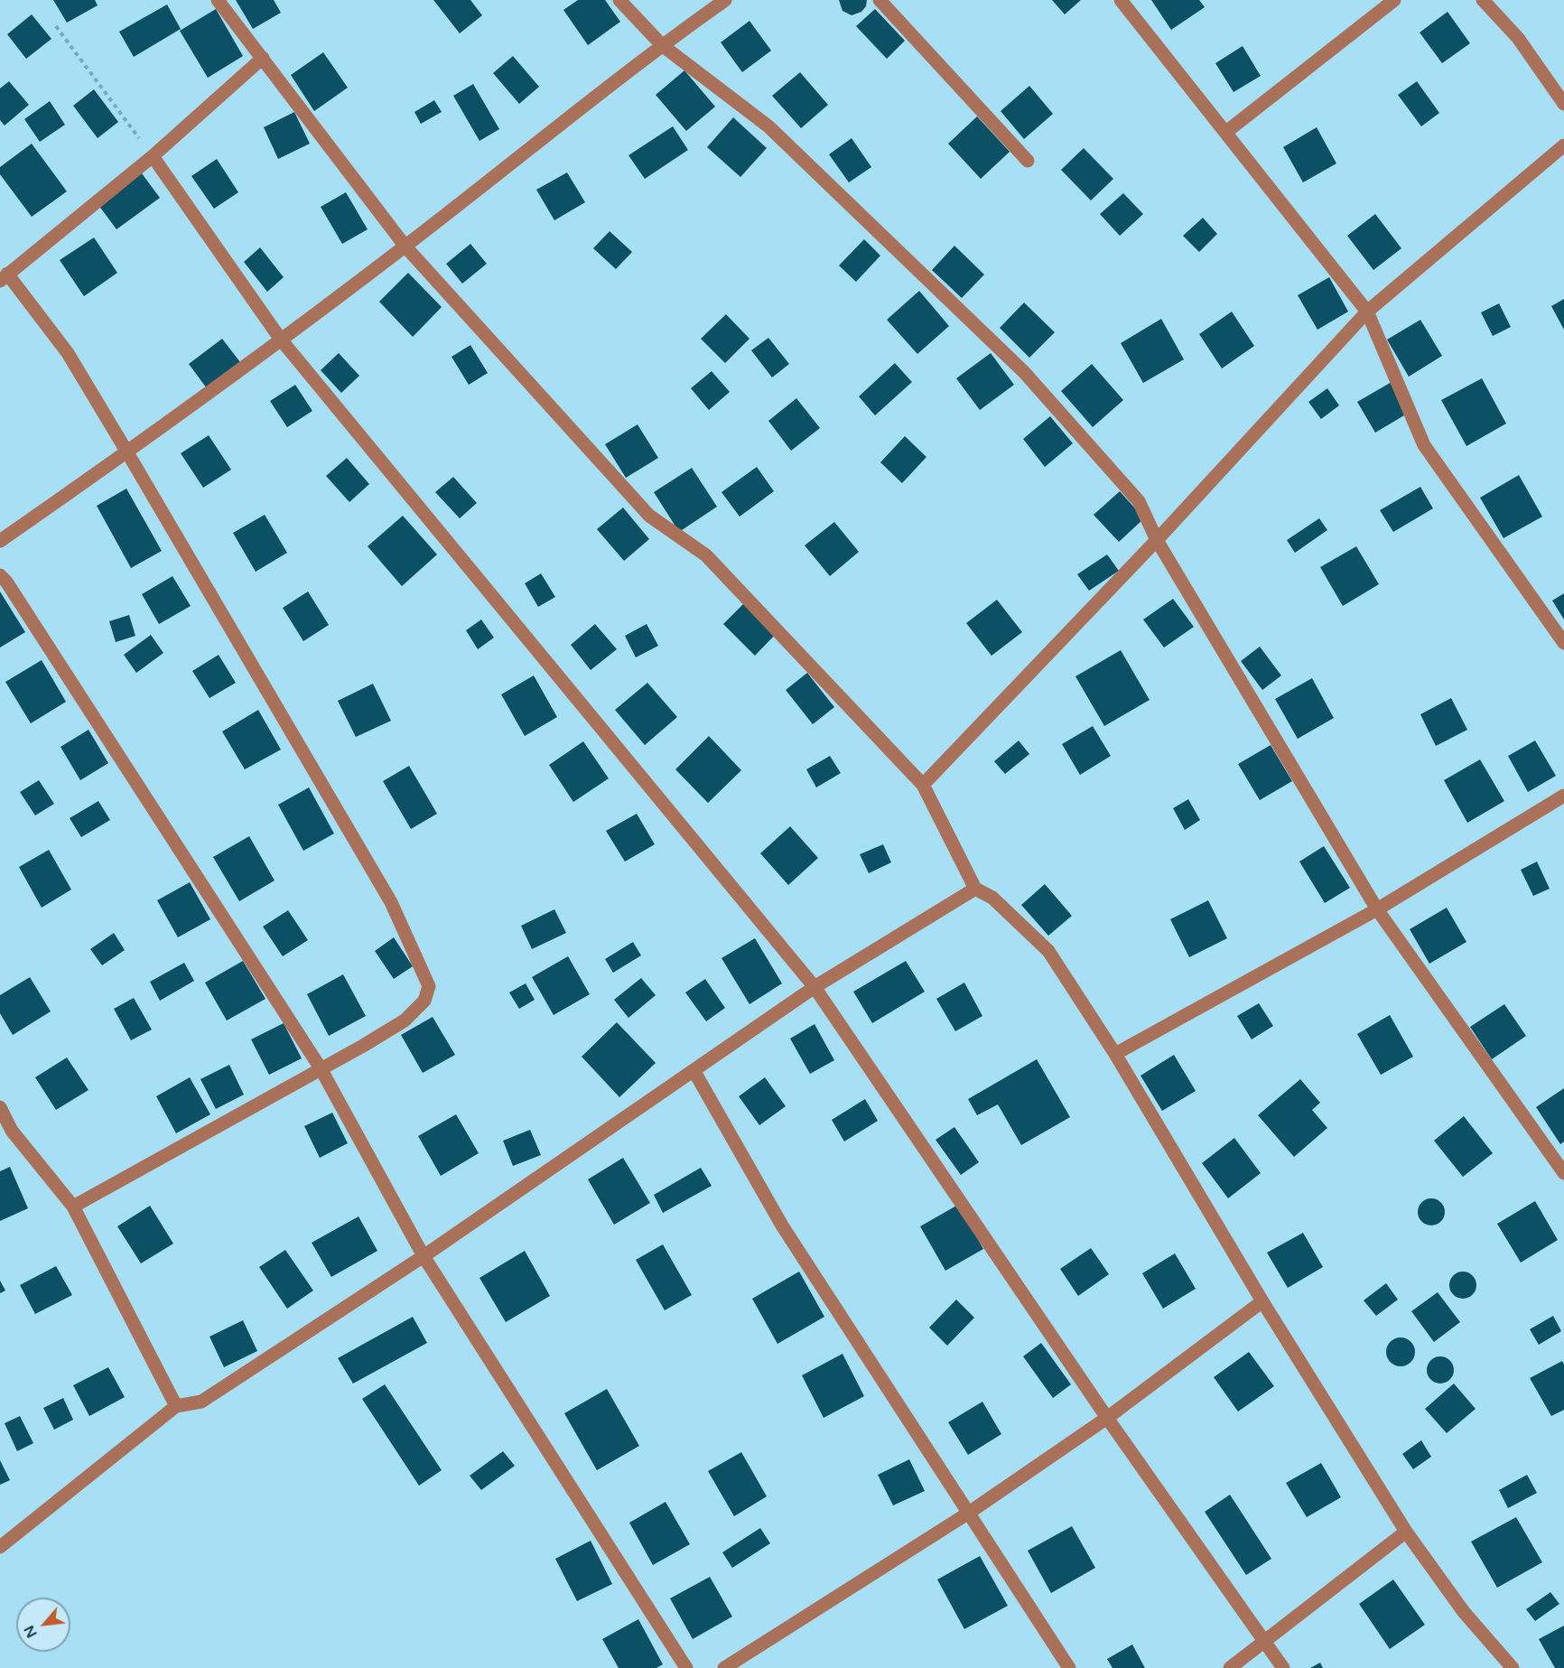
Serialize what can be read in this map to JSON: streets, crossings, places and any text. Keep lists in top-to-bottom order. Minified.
{"north":"bottom left"}
